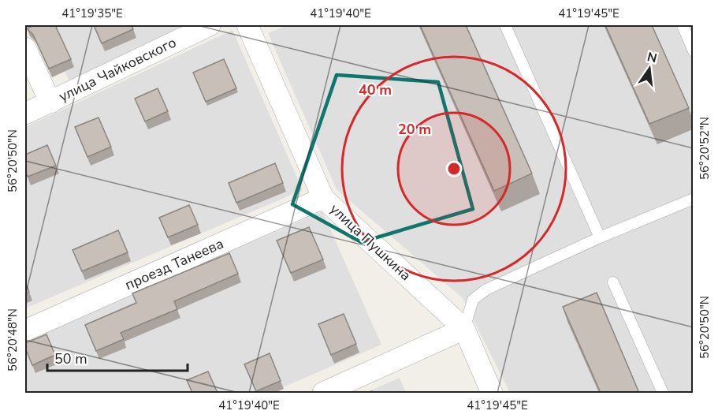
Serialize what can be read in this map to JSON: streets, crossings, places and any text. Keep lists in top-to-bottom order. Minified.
{"streets":{"street":["улица Чайковского","улица Пушкина","проезд Танеева"]},"crossings":[["улица Пушкина","проезд Танеева"]],"scale_bar":"50 m","north":"top","coordinates":["41°19'35\"E","41°19'40\"E","41°19'45\"E","56°20'52\"N","56°20'50\"N","56°20'48\"N"],"rings":["40 m","20 m"]}
